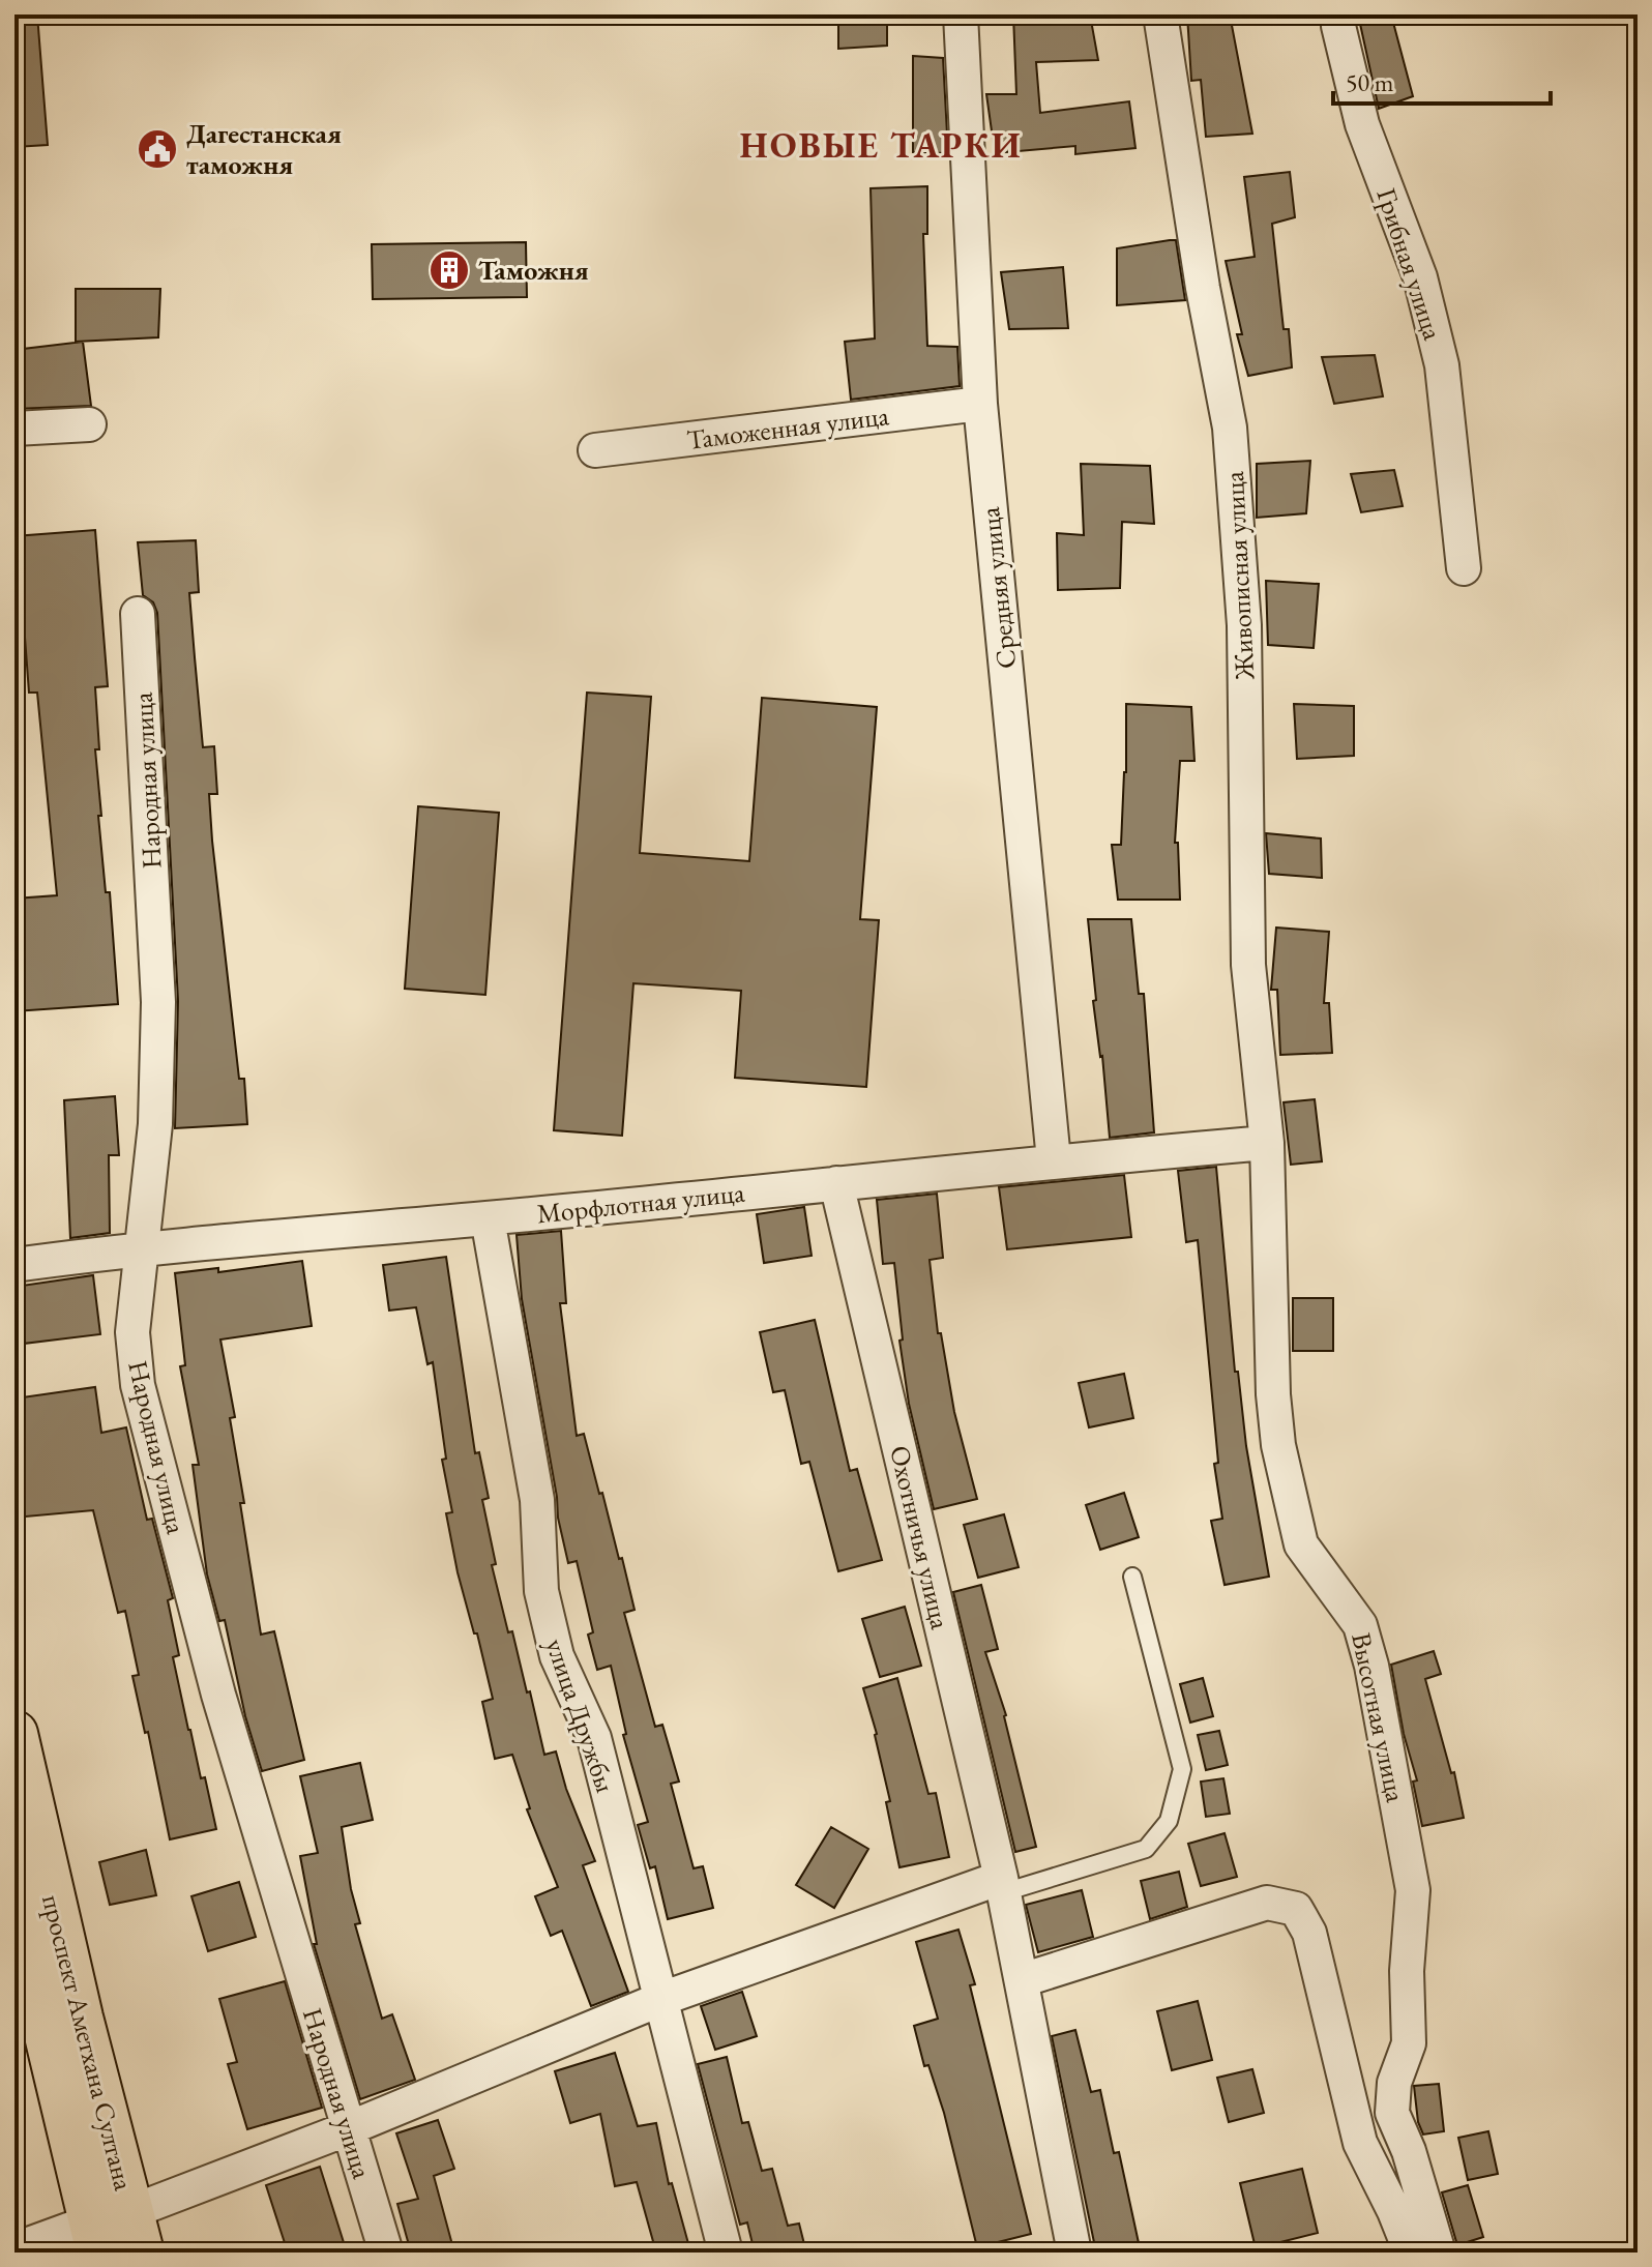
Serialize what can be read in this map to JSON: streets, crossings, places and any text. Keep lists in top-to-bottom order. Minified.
{"streets":{"main road":["проспект Аметхана Султана"],"street":["Грибная улица","Таможенная улица","Живописная улица","Средняя улица","Народная улица","Морфлотная улица","Охотничья улица","улица Дружбы","Высотная улица"]},"crossings":[["Таможенная улица","Средняя улица"],["Живописная улица","Морфлотная улица"],["Живописная улица","Высотная улица"],["Средняя улица","Морфлотная улица"],["Народная улица","Морфлотная улица"],["Морфлотная улица","Охотничья улица"],["Морфлотная улица","улица Дружбы"],["Морфлотная улица","Высотная улица"]],"districts":["НОВЫЕ ТАРКИ"],"places":{"public building":["Дагестанская таможня"],"building":["Таможня"]},"scale_bar":"50 m"}
